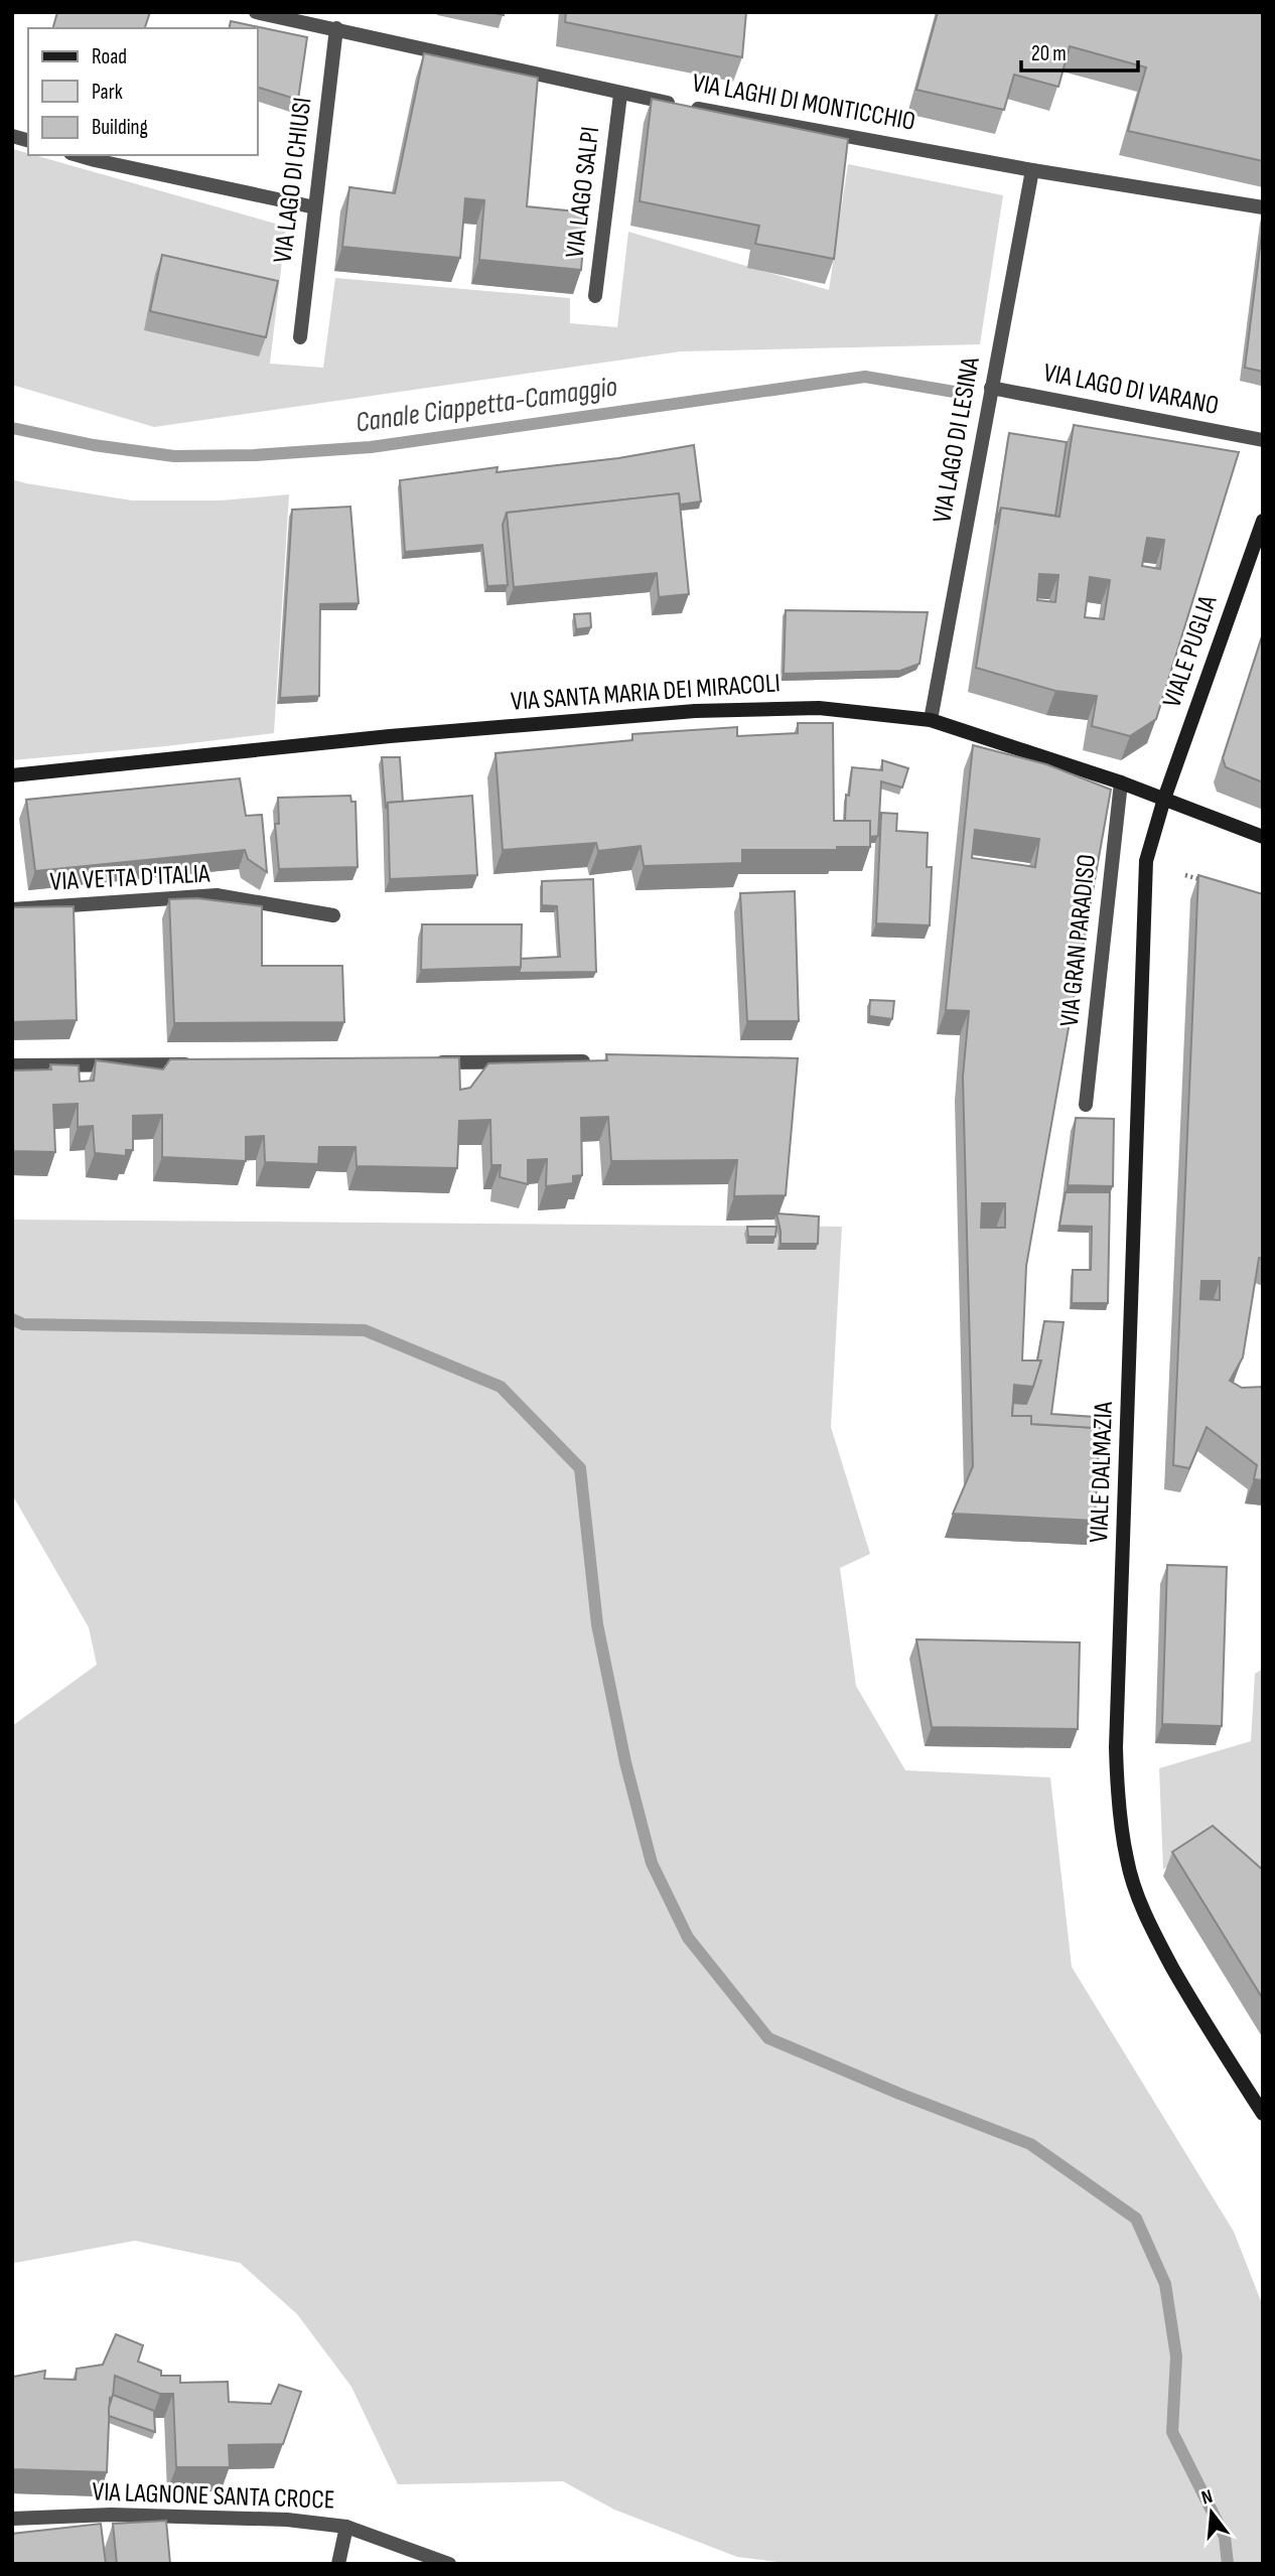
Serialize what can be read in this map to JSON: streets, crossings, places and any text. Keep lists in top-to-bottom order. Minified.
{"streets":{"main road":["VIALE PUGLIA","VIA SANTA MARIA DEI MIRACOLI","VIALE DALMAZIA"],"street":["VIA LAGHI DI MONTICCHIO","VIA LAGO DI CHIUSI","VIA LAGO SALPI","VIA LAGO DI VARANO","VIA LAGO DI LESINA","VIA VETTA D'ITALIA","VIA GRAN PARADISO","VIA LAGNONE SANTA CROCE"]},"crossings":[["VIA LAGHI DI MONTICCHIO","VIA LAGO DI CHIUSI"],["VIA LAGHI DI MONTICCHIO","VIA LAGO SALPI"],["VIA LAGHI DI MONTICCHIO","VIA LAGO DI LESINA"],["VIA LAGO DI VARANO","VIA LAGO DI LESINA"],["VIA LAGO DI LESINA","VIA SANTA MARIA DEI MIRACOLI"],["VIALE PUGLIA","VIA SANTA MARIA DEI MIRACOLI"],["VIALE PUGLIA","VIALE DALMAZIA"],["VIA SANTA MARIA DEI MIRACOLI","VIA GRAN PARADISO"],["VIA SANTA MARIA DEI MIRACOLI","VIALE DALMAZIA"]],"water":["Canale Ciappetta-Camaggio"],"legend":["Road","Park","Building"],"scale_bar":"20 m","north":"top"}
